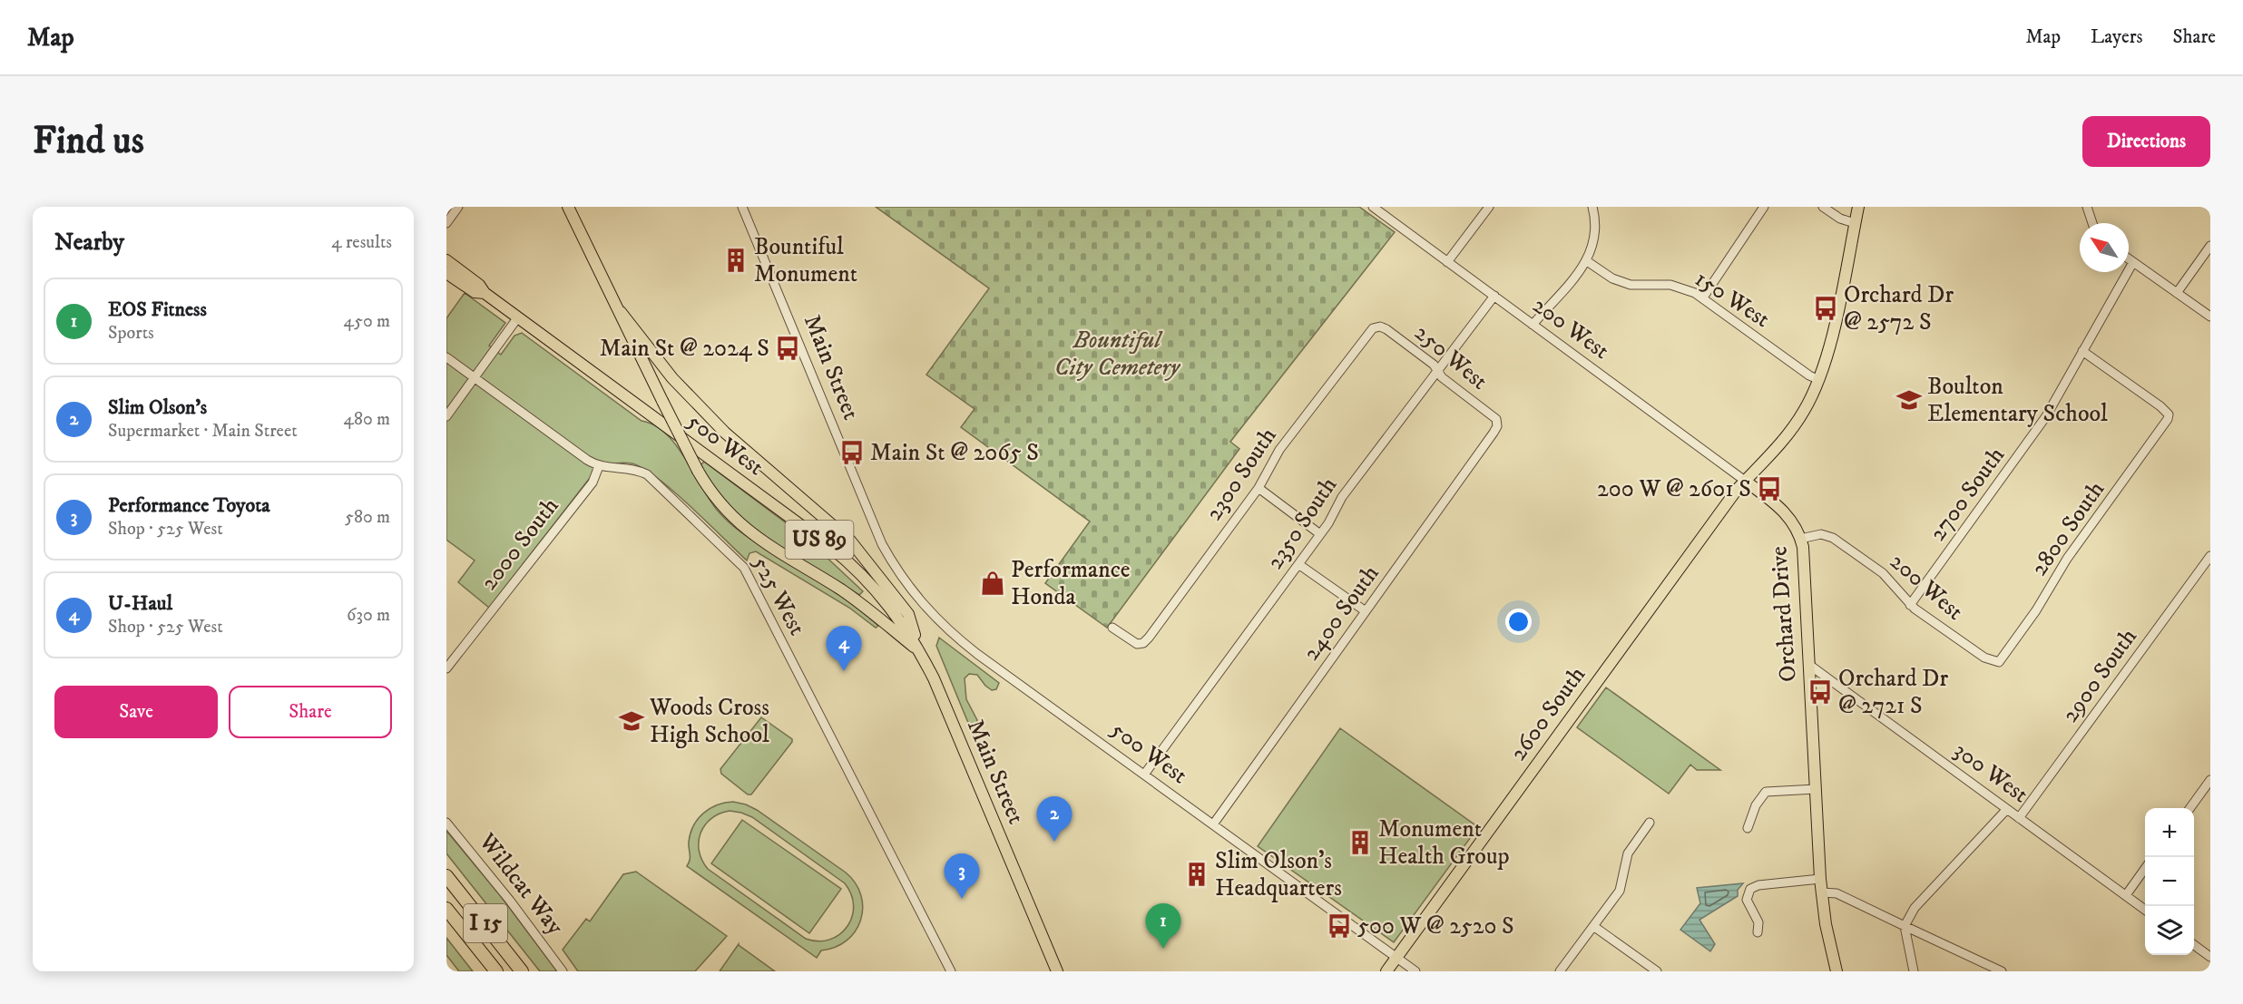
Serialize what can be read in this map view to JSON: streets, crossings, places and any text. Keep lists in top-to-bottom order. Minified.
{"streets":{"highway":["I 15"],"main road":["Main Street","500 West","US 89","Orchard Drive","2600 South"],"street":["150 West","200 West","250 West","2300 South","2700 South","2350 South","2800 South","2000 South","525 West","2400 South","2900 South","300 West","Wildcat Way"]},"crossings":[["200 West","2700 South"],["200 West","2350 South"],["200 West","2800 South"],["200 West","Orchard Drive"],["200 West","2600 South"],["250 West","2300 South"],["250 West","2350 South"],["250 West","2400 South"],["Main Street","500 West"],["500 West","2350 South"],["500 West","2400 South"],["500 West","2600 South"],["2700 South","2800 South"],["2000 South","525 West"],["Orchard Drive","2600 South"],["Orchard Drive","300 West"],["2900 South","300 West"]],"parks":["Bountiful City Cemetery"],"places":{"building":["Bountiful Monument","Monument Health Group","Slim Olson's Headquarters"],"bus stop":["Orchard Dr @ 2572 S","Main St @ 2024 S","Main St @ 2065 S","200 W @ 2601 S","Orchard Dr @ 2721 S","500 W @ 2520 S"],"school or university":["Boulton Elementary School","Woods Cross High School"],"shop":["Performance Honda"]},"north":"top left","page":{"header":"Map","nav":["Map","Layers","Share"],"buttons":["Directions",["Save","Share"]],"title":"Find us","heading":["Nearby","4 results"],"list":[{"mark":"1","name":"EOS Fitness","note":"Sports","value":"450 m"},{"mark":"2","name":"Slim Olson's","note":"Supermarket · Main Street","value":"480 m"},{"mark":"3","name":"Performance Toyota","note":"Shop · 525 West","value":"580 m"},{"mark":"4","name":"U-Haul","note":"Shop · 525 West","value":"630 m"}],"pins":["4","2","3","1"],"map_buttons":["+","−"]}}
